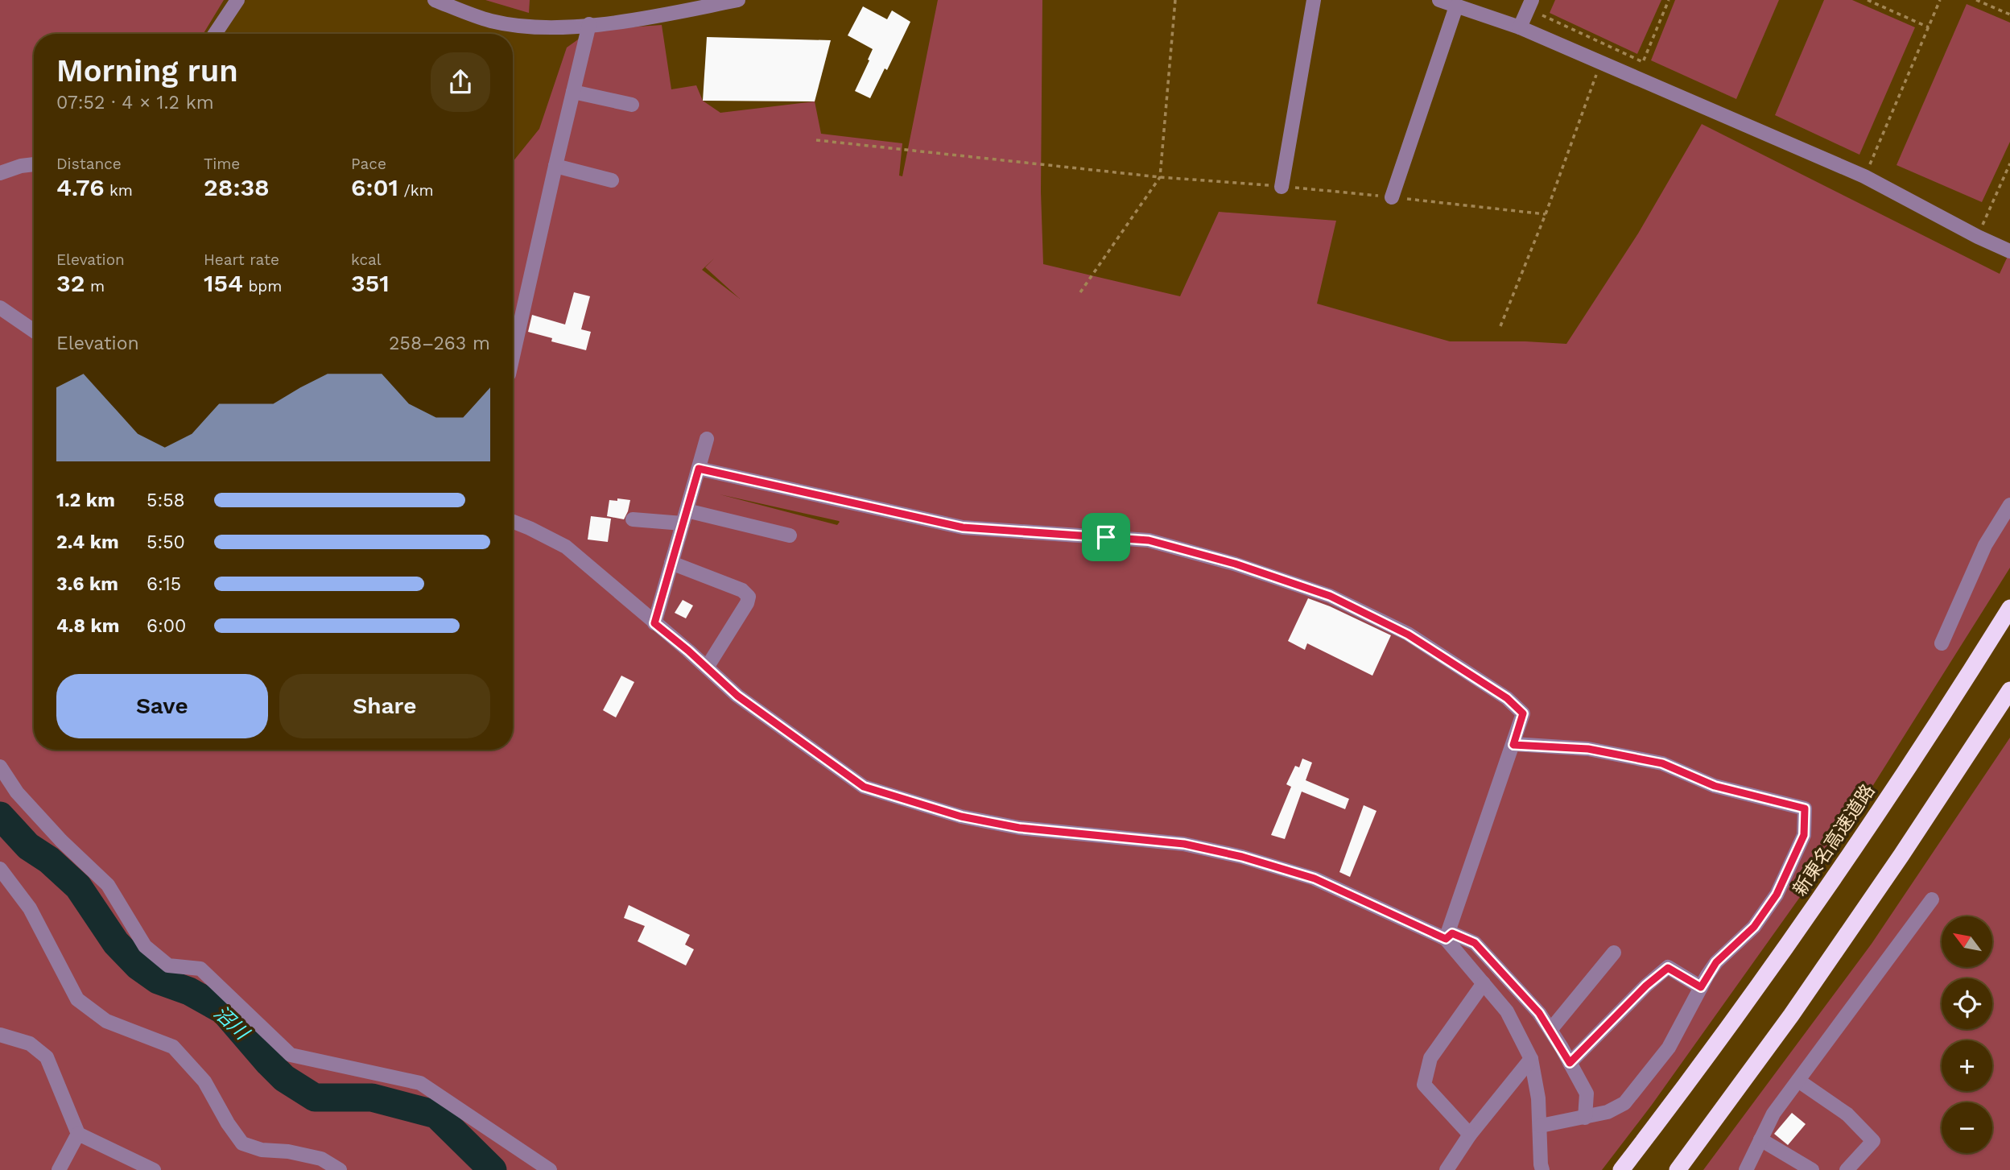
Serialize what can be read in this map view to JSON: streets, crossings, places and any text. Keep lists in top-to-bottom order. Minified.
{"streets":{"highway":["新東名高速道路"]},"water":["沼川"],"north":"top left","page":{"heading":["Morning run","07:52 · 4 × 1.2 km"],"stats":[["Distance","4.76 km"],["Time","28:38"],["Pace","6:01 /km"],["Elevation","32 m"],["Heart rate","154 bpm"],["kcal","351"]],"chart":["Elevation","258–263 m"],"list":[{"name":"1.2 km","note":"5:58"},{"name":"2.4 km","note":"5:50"},{"name":"3.6 km","note":"6:15"},{"name":"4.8 km","note":"6:00"}],"buttons":["Save","Share"],"map_buttons":["+","−"]}}
